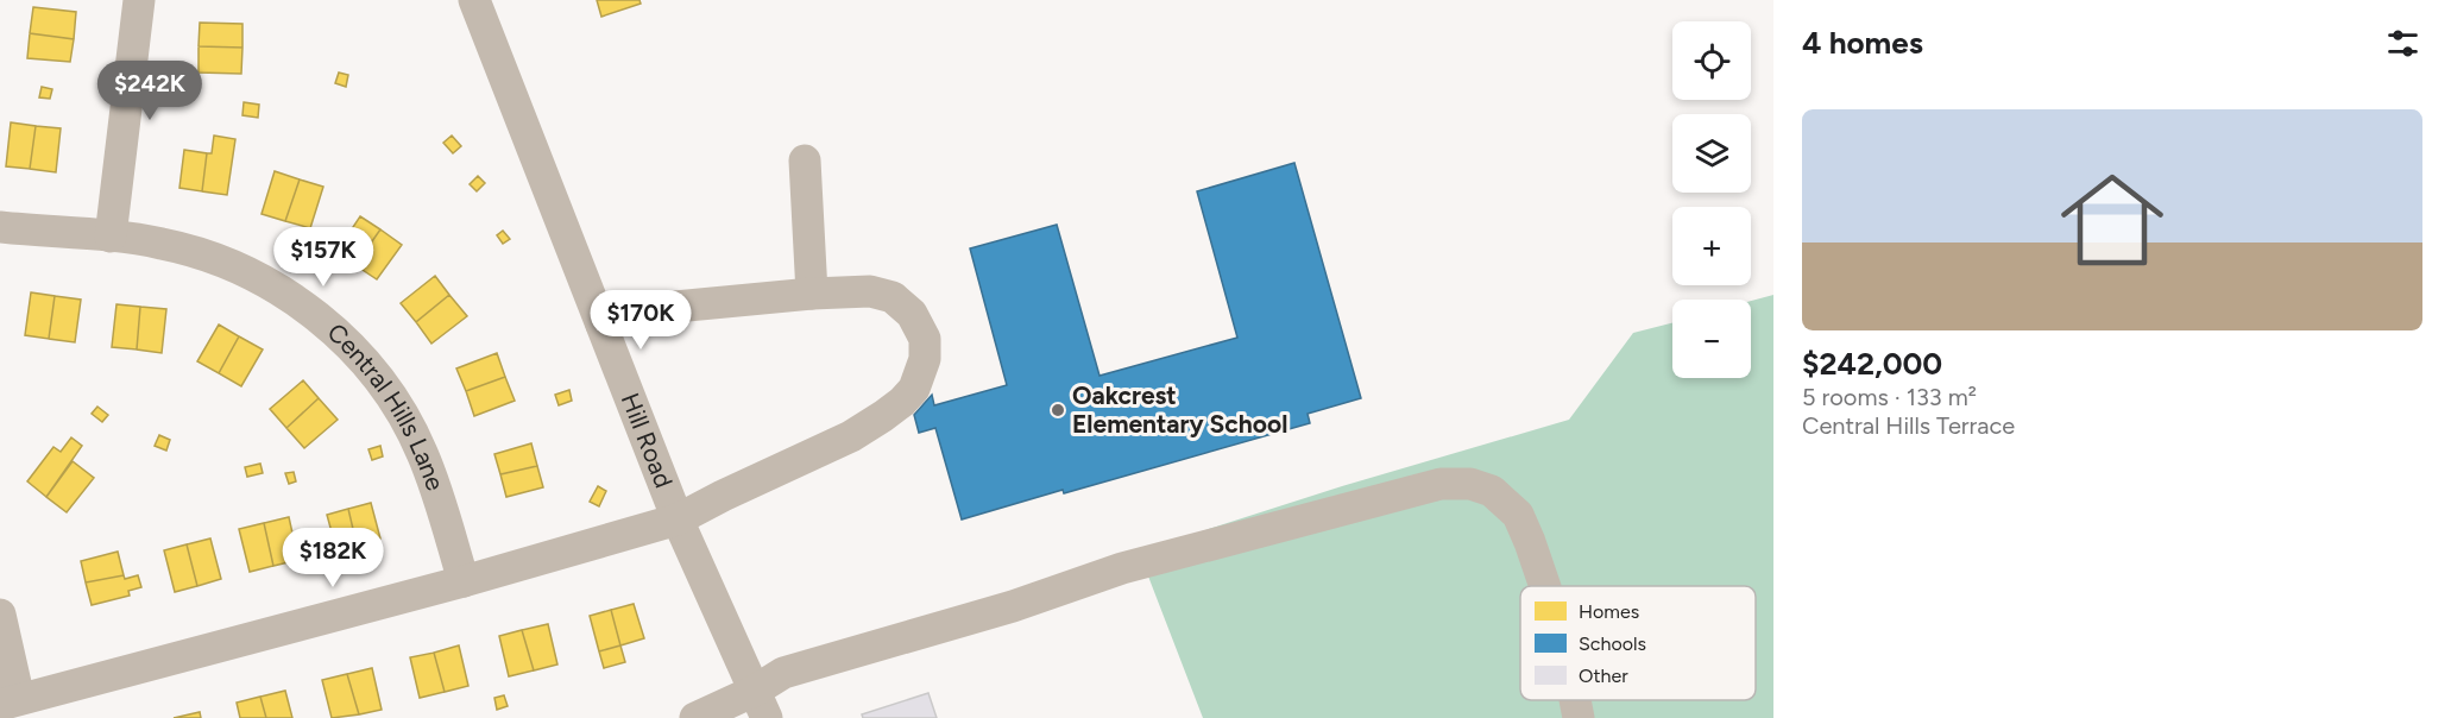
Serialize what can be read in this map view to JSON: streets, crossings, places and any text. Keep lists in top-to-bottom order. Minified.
{"streets":{"street":["Central Hills Lane","Hill Road"]},"places":["Oakcrest Elementary School"],"legend":["Homes","Schools","Other"],"page":{"heading":"4 homes","map_buttons":["+","−"],"price":["$242K","$157K","$170K","$182K"],"list":[{"name":"$242,000","note":"5 rooms · 133 m² · Central Hills Terrace"}]}}
